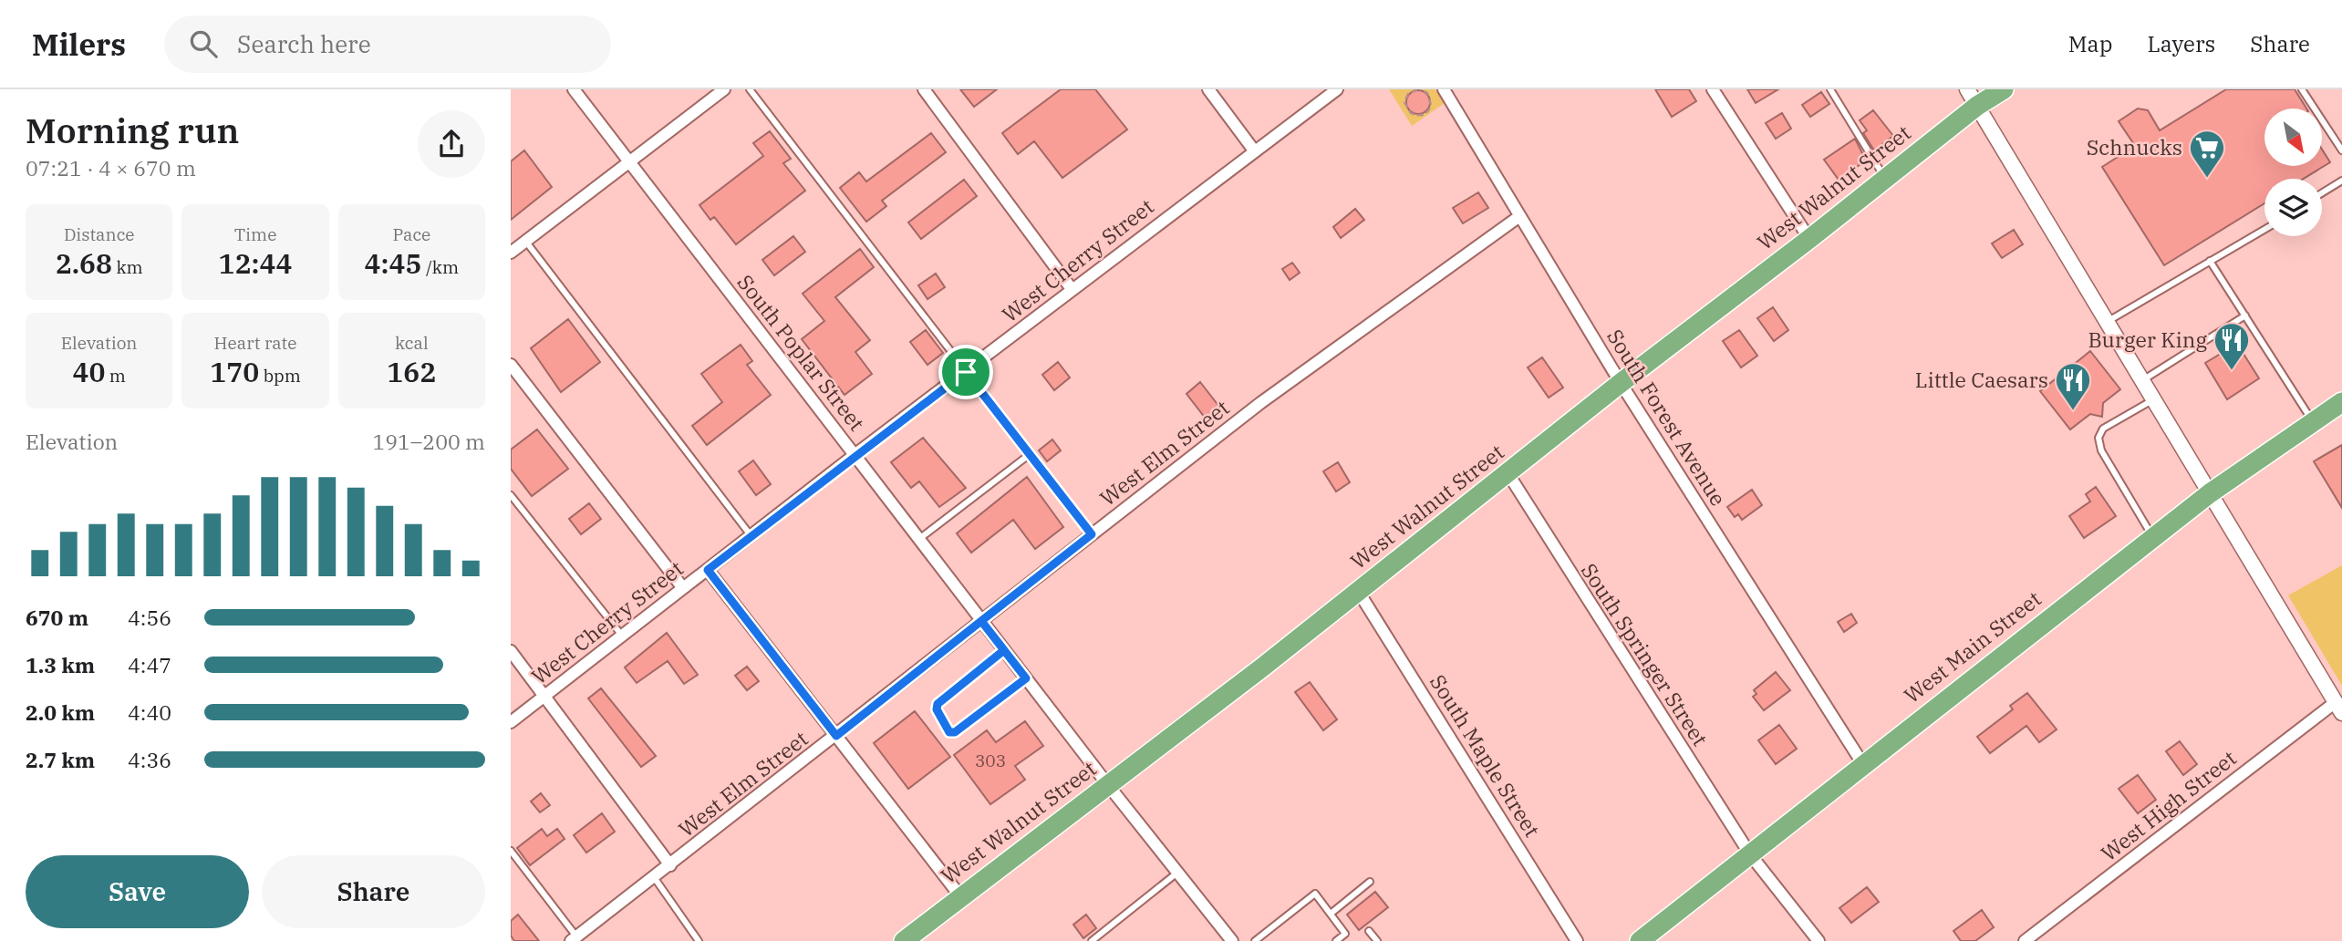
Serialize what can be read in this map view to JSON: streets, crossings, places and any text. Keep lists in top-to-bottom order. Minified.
{"streets":{"highway":["West Walnut Street","West Main Street"],"street":["West Cherry Street","South Poplar Street","South Forest Avenue","West Elm Street","South Springer Street","South Maple Street","West High Street"]},"crossings":[["West Walnut Street","South Poplar Street"],["West Walnut Street","South Forest Avenue"],["West Walnut Street","South Springer Street"],["West Walnut Street","South Maple Street"],["West Cherry Street","South Poplar Street"],["South Poplar Street","West Elm Street"],["South Forest Avenue","West Elm Street"],["South Forest Avenue","West Main Street"],["West Main Street","South Springer Street"]],"places":{"supermarket":["Schnucks"],"restaurant":["Burger King","Little Caesars"]},"house_numbers":["303"],"north":"bottom right","page":{"header":"Milers","search":"Search here","nav":["Map","Layers","Share"],"heading":["Morning run","07:21 · 4 × 670 m"],"stats":[["Distance","2.68 km"],["Time","12:44"],["Pace","4:45 /km"],["Elevation","40 m"],["Heart rate","170 bpm"],["kcal","162"]],"chart":["Elevation","191–200 m"],"list":[{"name":"670 m","note":"4:56"},{"name":"1.3 km","note":"4:47"},{"name":"2.0 km","note":"4:40"},{"name":"2.7 km","note":"4:36"}],"buttons":["Save","Share"]}}
